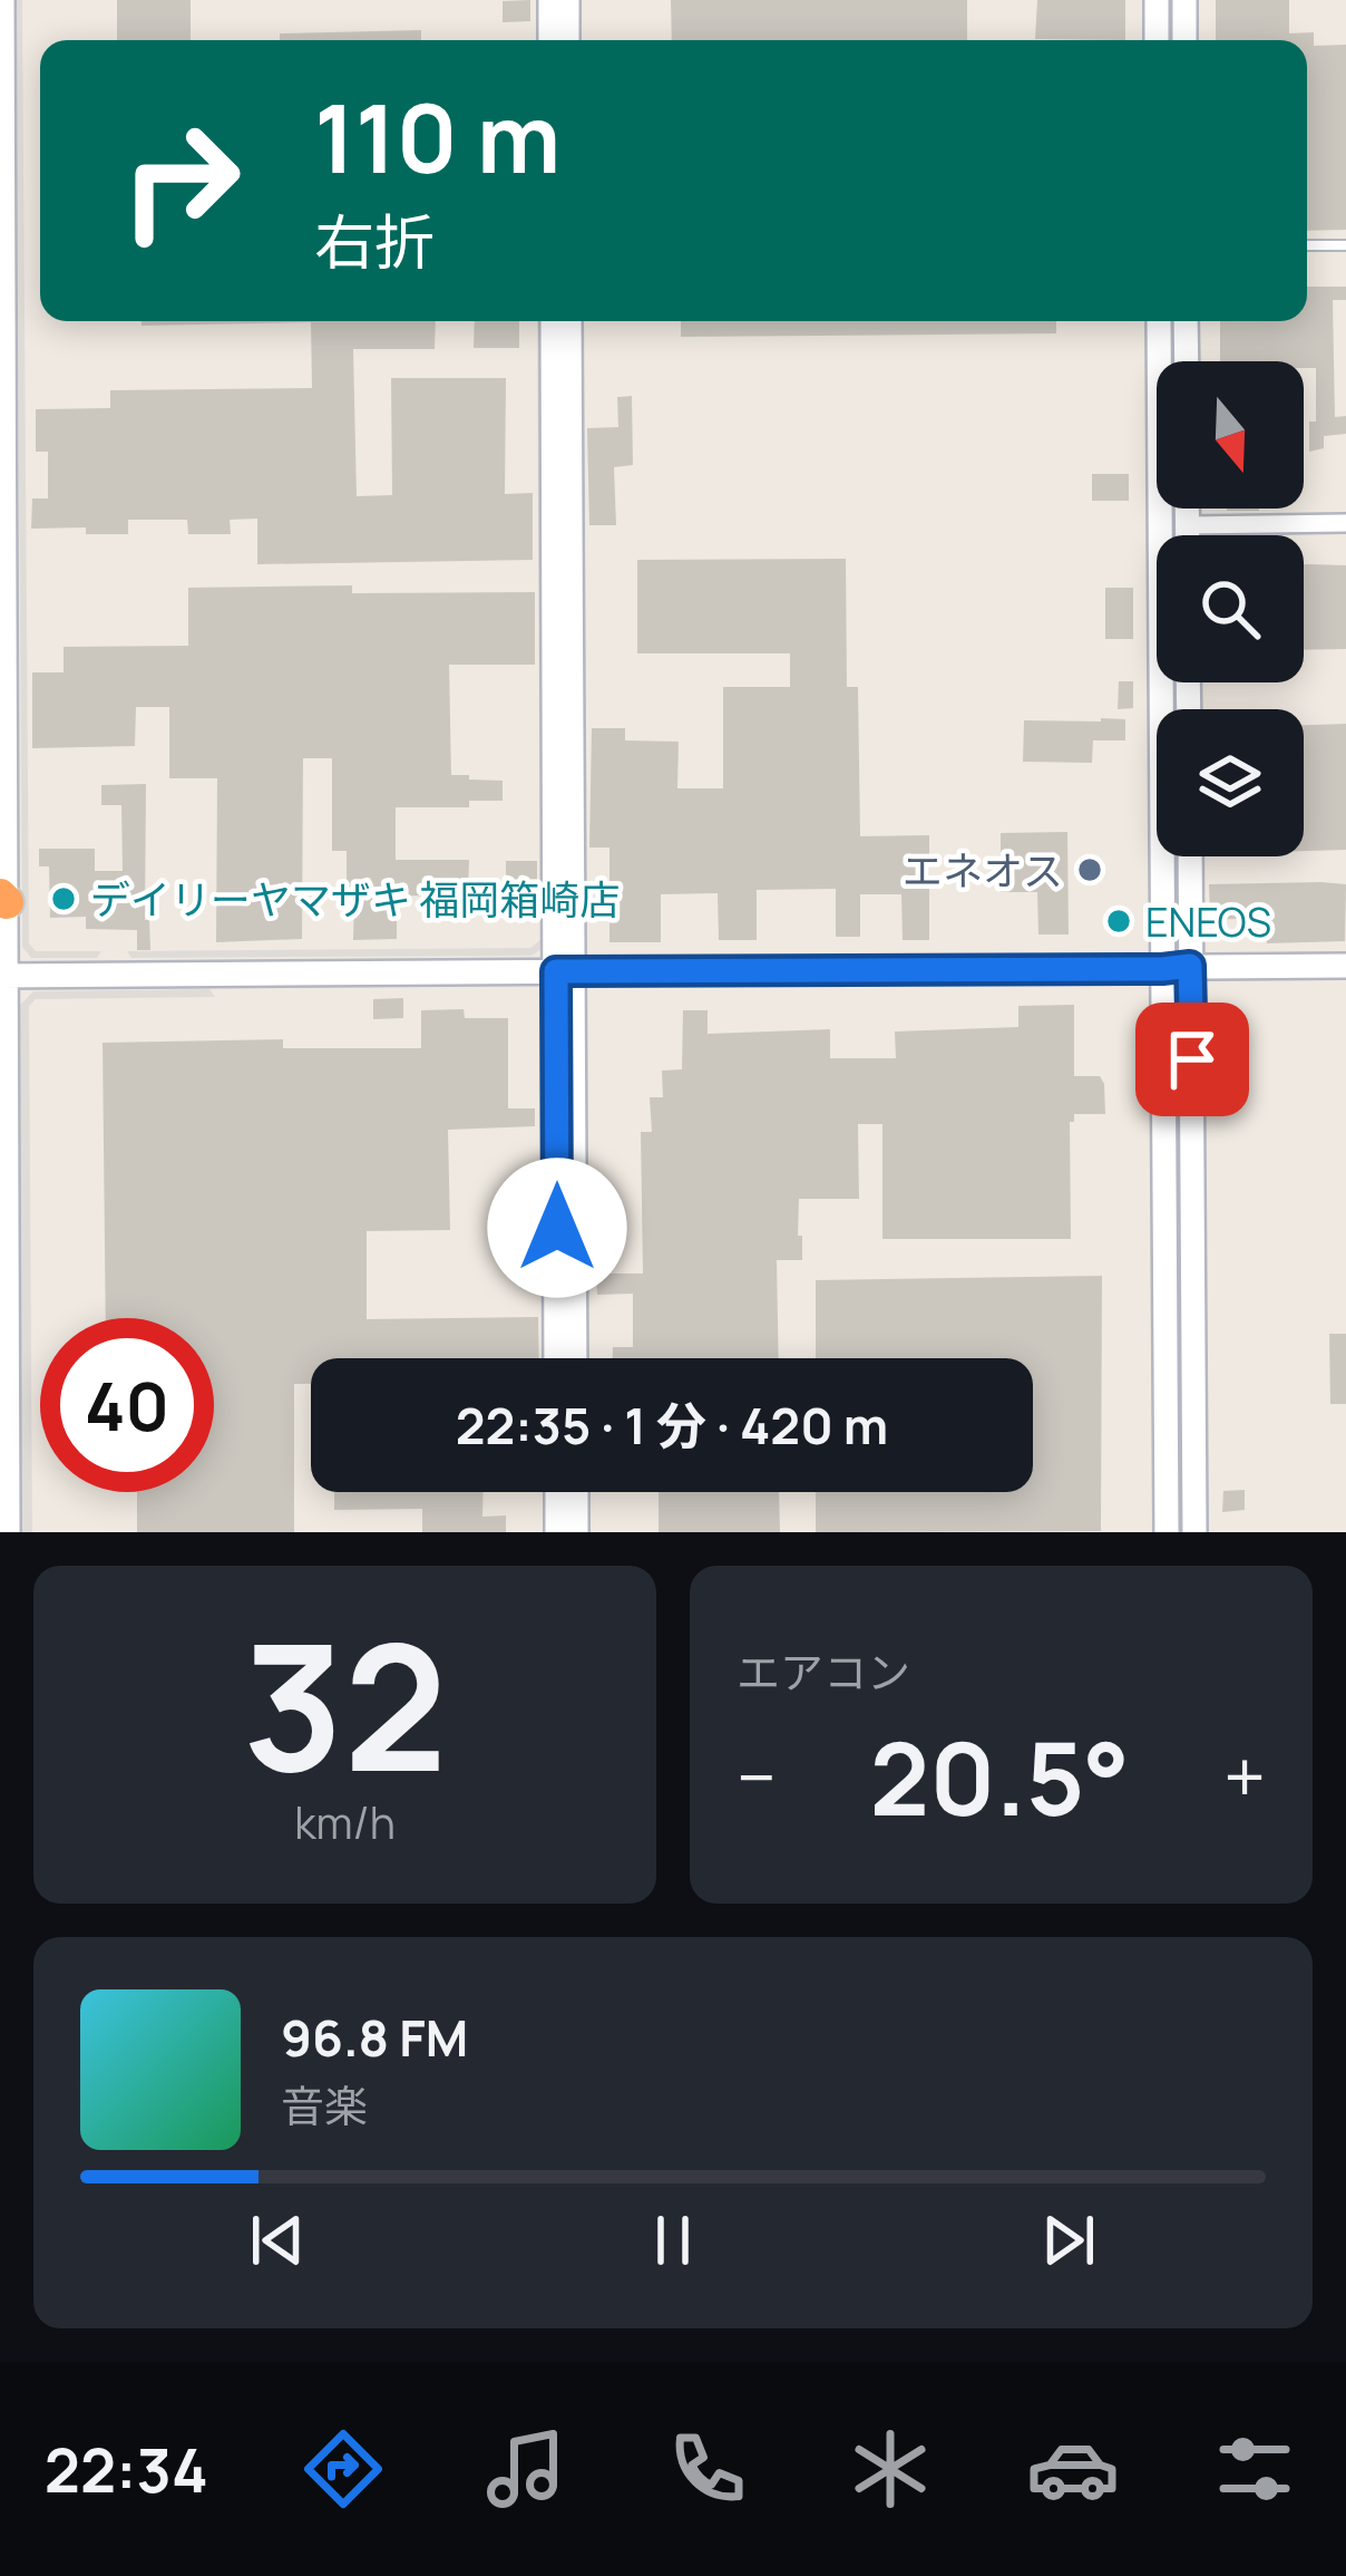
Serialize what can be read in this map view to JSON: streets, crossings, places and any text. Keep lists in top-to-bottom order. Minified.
{"places":["エネオス","デイリーヤマザキ 福岡箱崎店","ENEOS"],"north":"bottom","page":{"turn":["110 m","右折"],"limit":"40","trip":"22:35 · 1 分 · 420 m","tile":[["32","km/h"],"エアコン"],"heat":["−","20.5°","+"],"song":["96.8 FM","音楽"],"tabs":"22:34"}}
